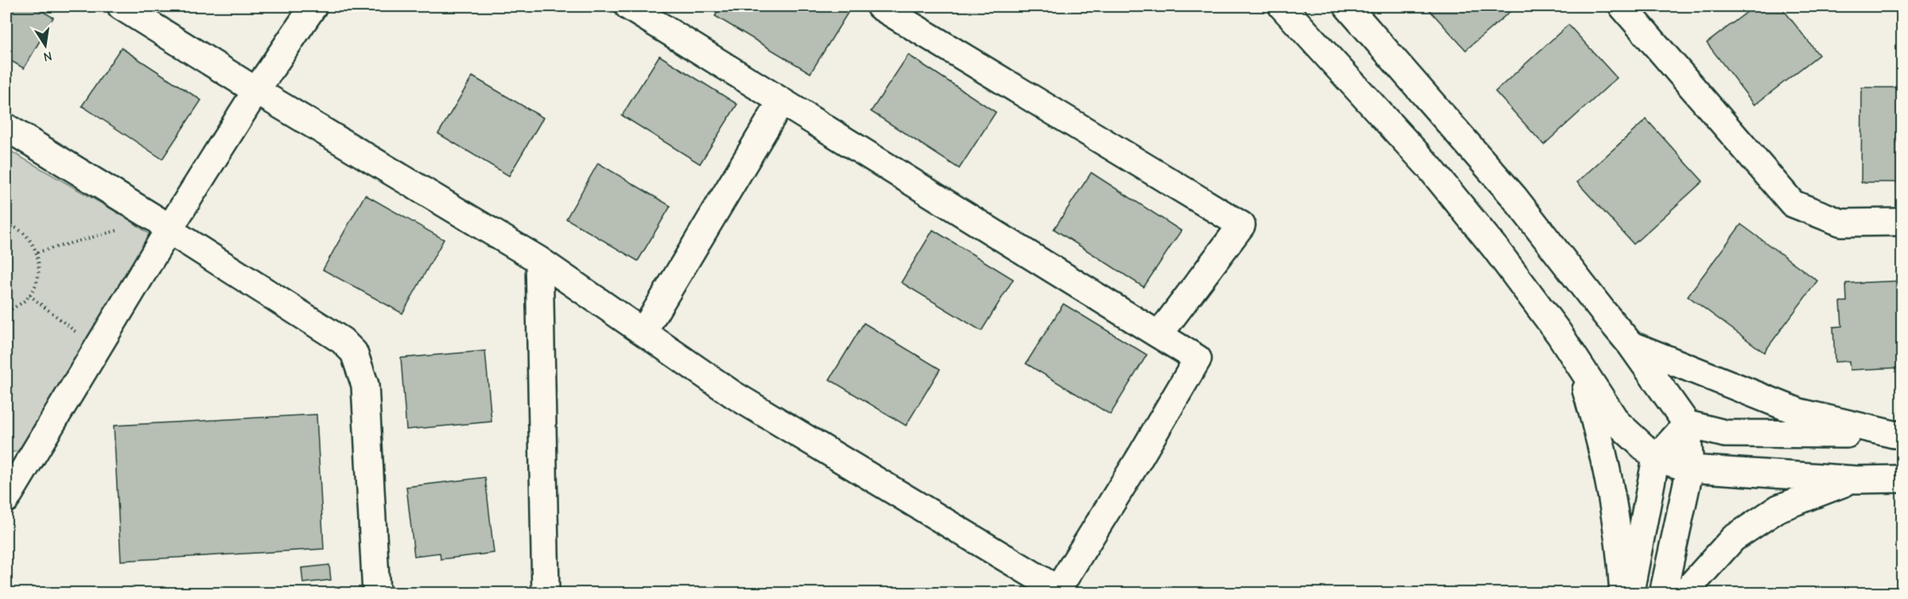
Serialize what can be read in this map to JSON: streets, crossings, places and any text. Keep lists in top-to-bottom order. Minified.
{"north":"bottom"}
